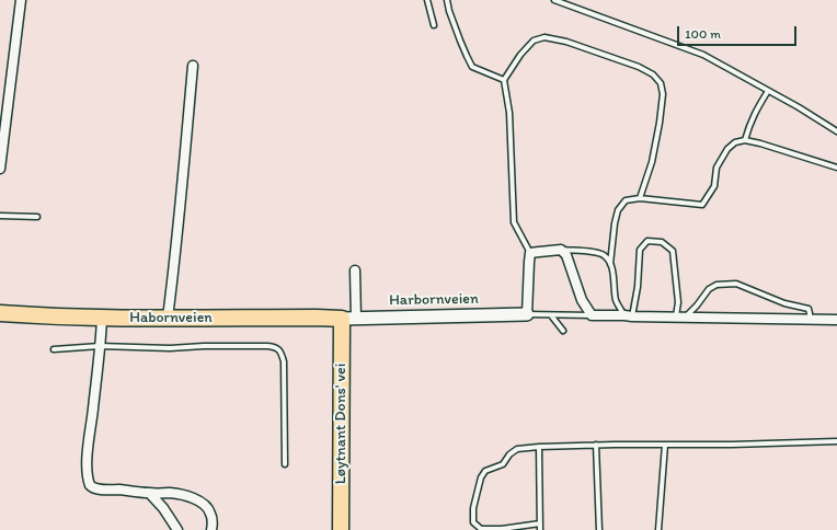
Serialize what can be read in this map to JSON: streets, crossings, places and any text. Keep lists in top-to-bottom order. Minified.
{"streets":{"highway":["Habornveien","Løytnant Dons' vei"],"street":["Harbornveien"]},"crossings":[["Harbornveien","Habornveien"],["Harbornveien","Løytnant Dons' vei"],["Habornveien","Løytnant Dons' vei"]],"scale_bar":"100 m"}
